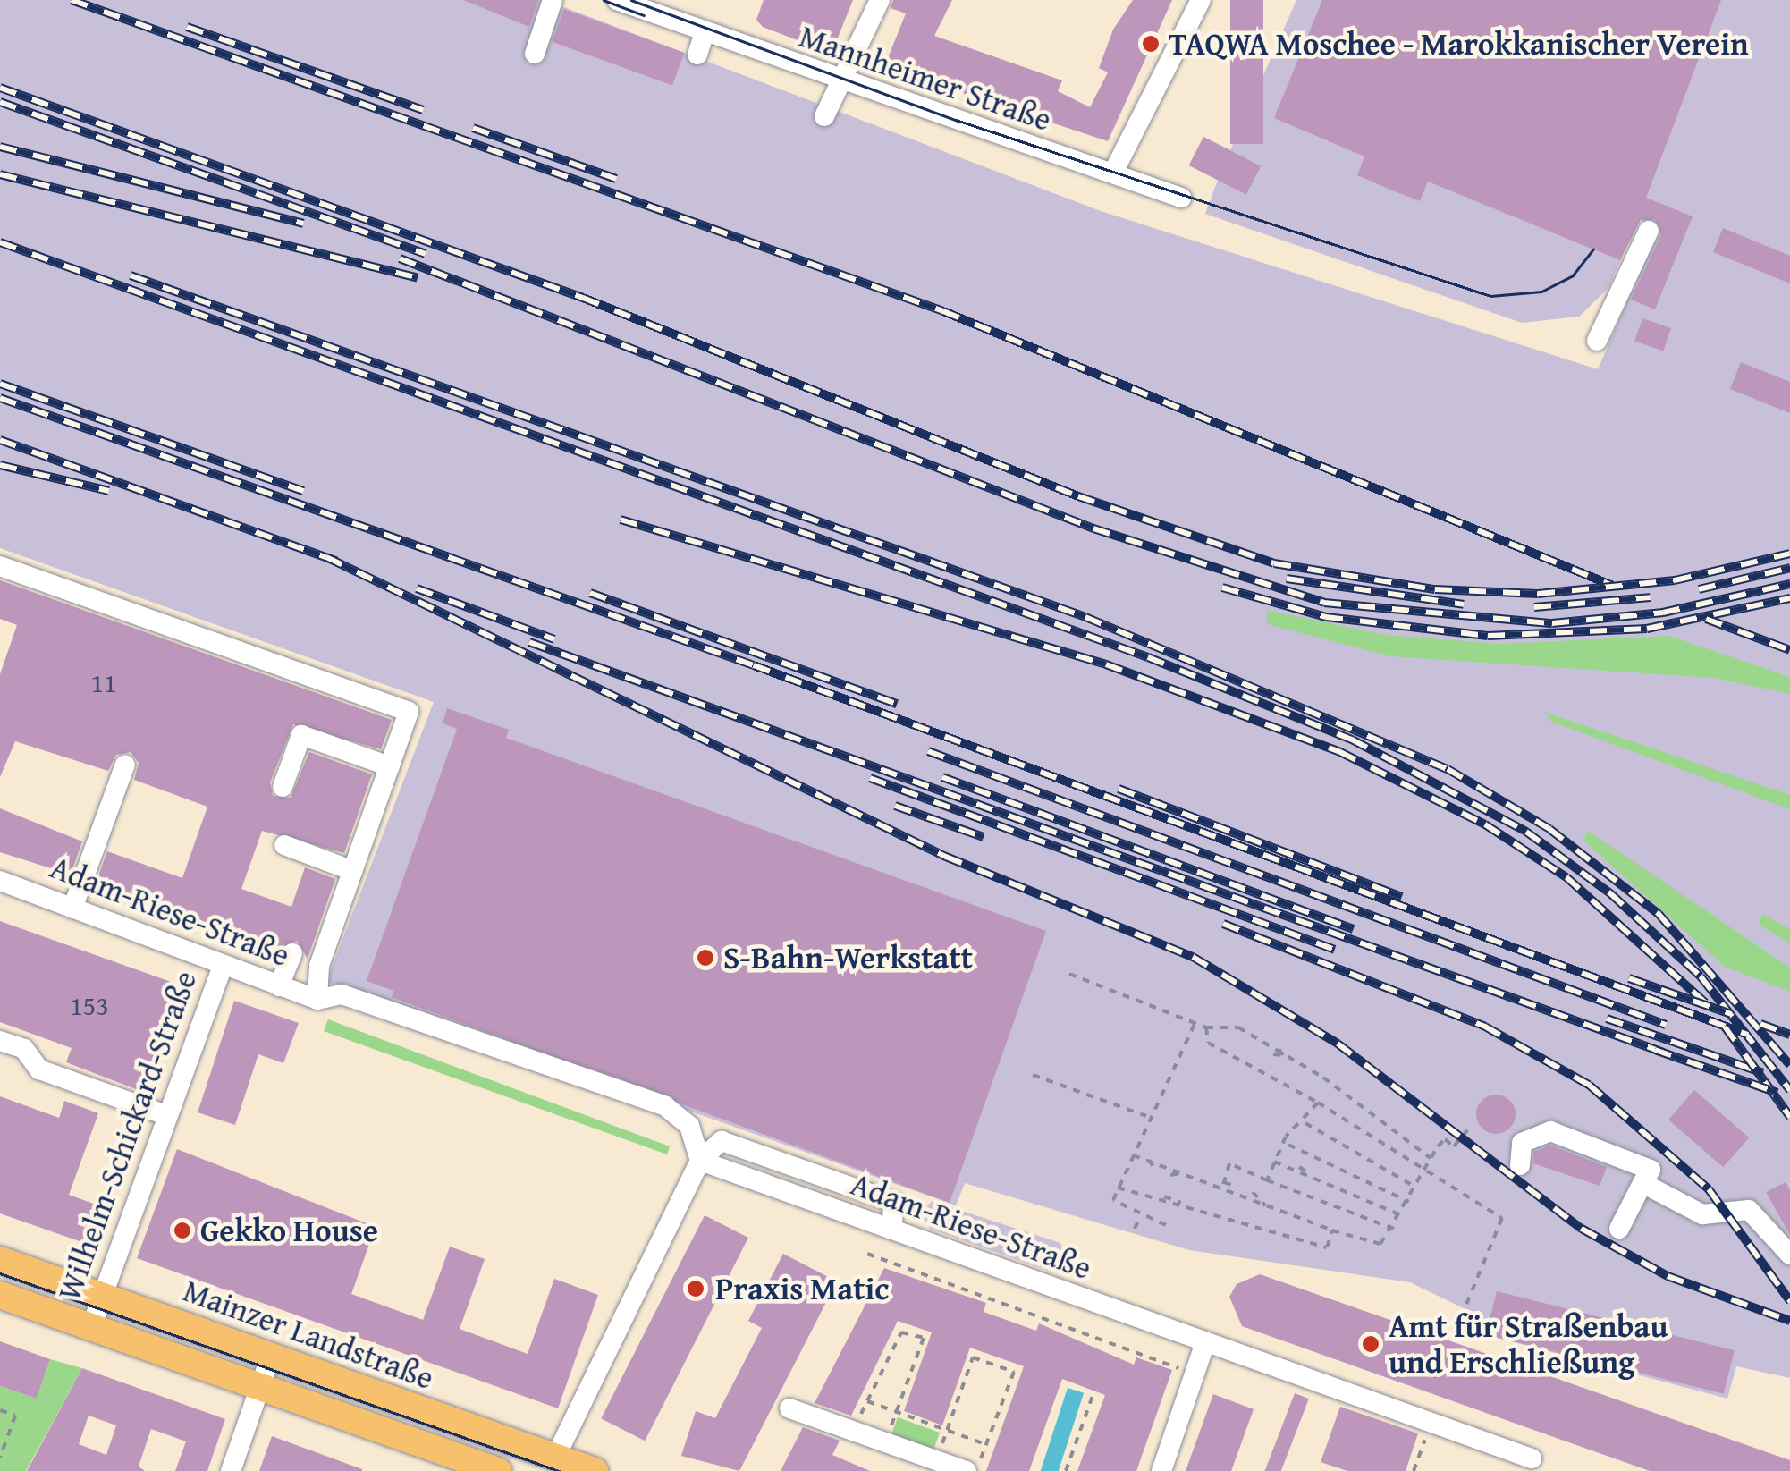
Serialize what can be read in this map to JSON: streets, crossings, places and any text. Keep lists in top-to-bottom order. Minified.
{"streets":{"main road":["Mainzer Landstraße"],"street":["Mannheimer Straße","Adam-Riese-Straße","Wilhelm-Schickard-Straße"]},"crossings":[["Adam-Riese-Straße","Wilhelm-Schickard-Straße"],["Wilhelm-Schickard-Straße","Mainzer Landstraße"]],"places":["TAQWA Moschee - Marokkanischer Verein","S-Bahn-Werkstatt","Gekko House","Praxis Matic","Amt für Straßenbau und Erschließung"],"house_numbers":["11","153"]}
